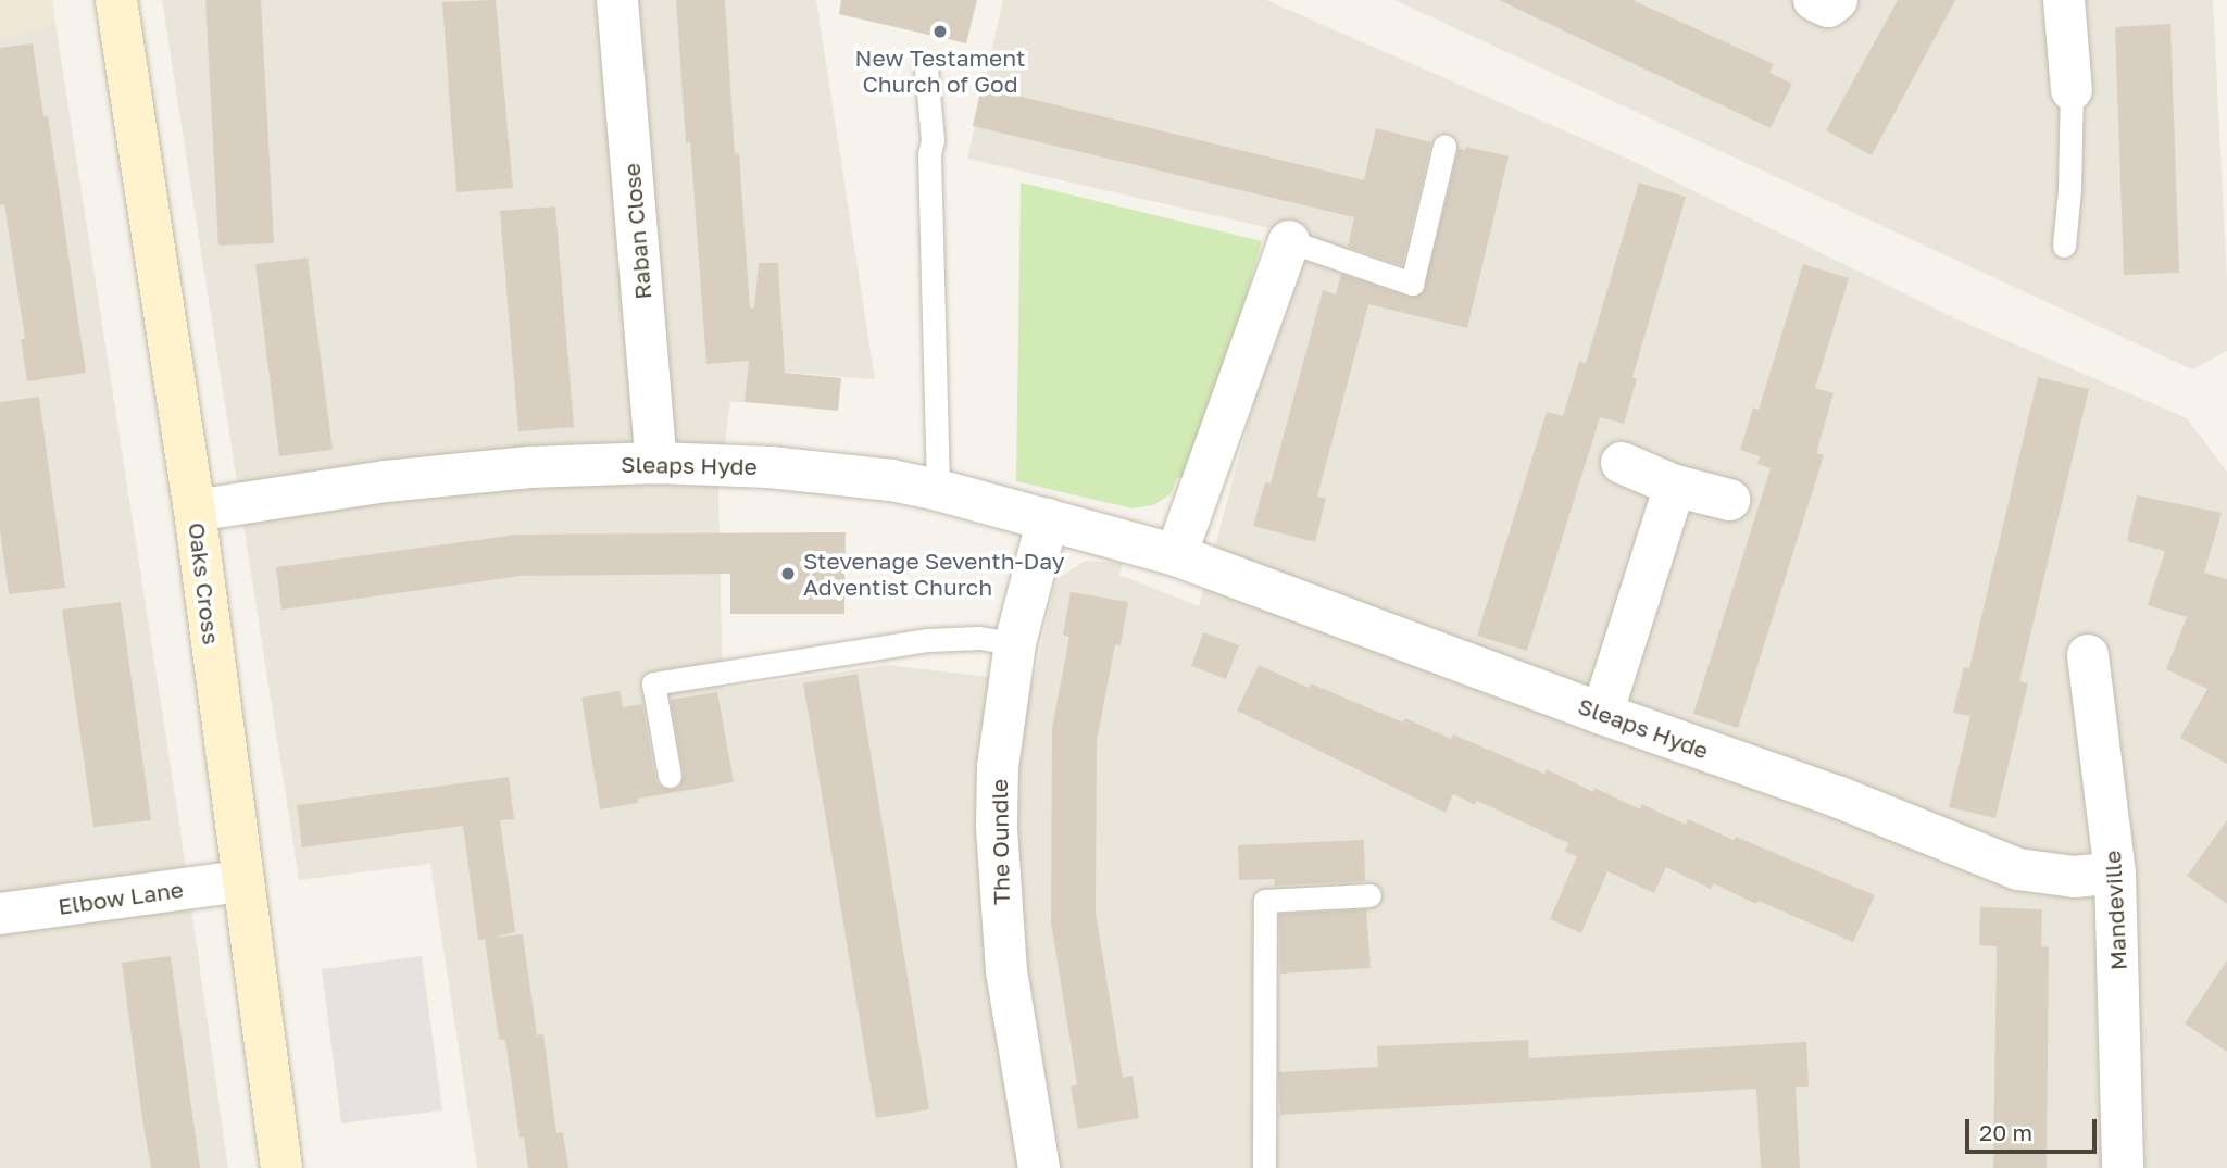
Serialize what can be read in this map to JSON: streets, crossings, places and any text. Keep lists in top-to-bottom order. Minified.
{"streets":{"street":["Raban Close","Sleaps Hyde","Oaks Cross","The Oundle","Elbow Lane","Mandeville"]},"crossings":[["Raban Close","Sleaps Hyde"],["Sleaps Hyde","Oaks Cross"],["Sleaps Hyde","The Oundle"],["Sleaps Hyde","Mandeville"],["Oaks Cross","Elbow Lane"]],"places":["New Testament Church of God","Stevenage Seventh-Day Adventist Church"],"scale_bar":"20 m"}
